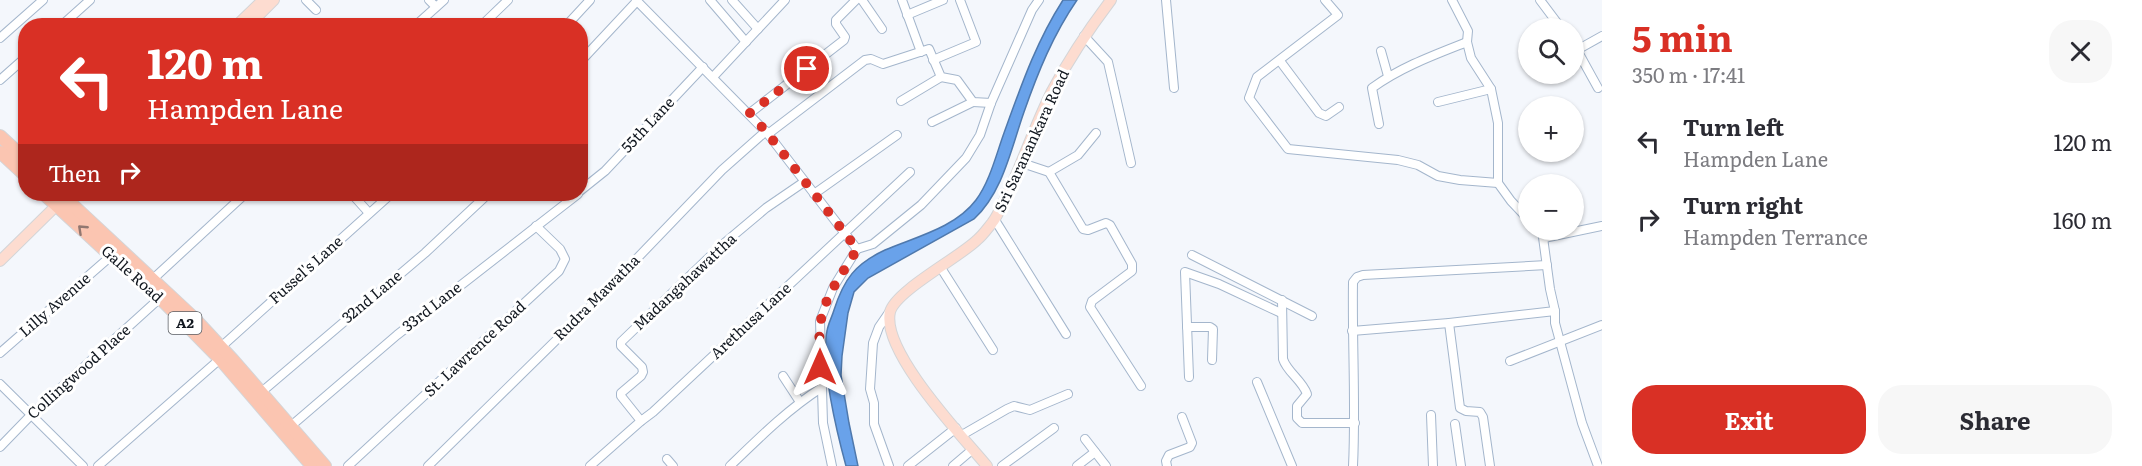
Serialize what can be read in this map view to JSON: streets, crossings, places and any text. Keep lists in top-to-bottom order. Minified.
{"streets":{"highway":["Galle Road","A2"],"main road":["Sri Saranankara Road"],"street":["55th Lane","Fussel's Lane","Madangahawattha","32nd Lane","Rudra Mawatha","Lilly Avenue","33rd Lane","Arethusa Lane","St. Lawrence Road","Collingwood Place"]},"crossings":[["55th Lane","33rd Lane"],["Fussel's Lane","Galle Road"],["Galle Road","32nd Lane"],["Galle Road","Lilly Avenue"],["Galle Road","33rd Lane"],["Galle Road","Collingwood Place"],["Madangahawattha","Arethusa Lane"],["33rd Lane","St. Lawrence Road"]],"page":{"heading":["5 min","350 m · 17:41"],"map_buttons":["+","−"],"turn":["120 m","Hampden Lane"],"list":[{"name":"Turn left","note":"Hampden Lane","value":"120 m"},{"name":"Turn right","note":"Hampden Terrance","value":"160 m"}],"then":"Then","buttons":["Exit","Share"]}}
